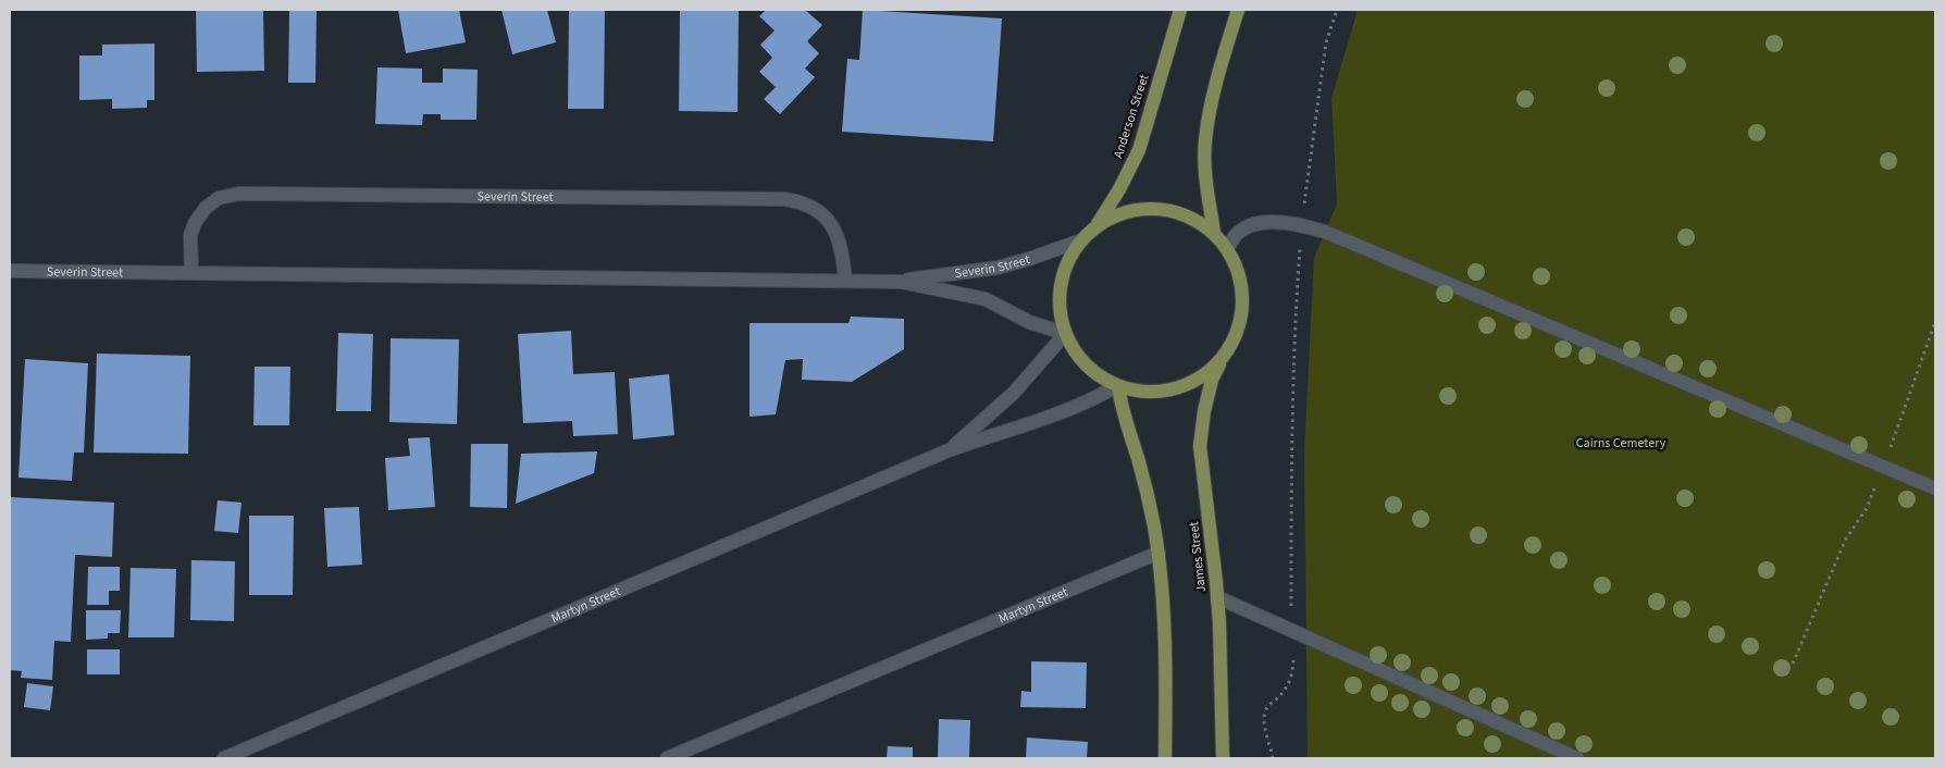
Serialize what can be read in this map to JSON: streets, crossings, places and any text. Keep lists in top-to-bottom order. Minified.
{"streets":{"main road":["Anderson Street","James Street"],"street":["Severin Street","Martyn Street"]},"crossings":[["Anderson Street","Severin Street"],["Anderson Street","James Street"],["Anderson Street","Martyn Street"],["Severin Street","James Street"],["Severin Street","Martyn Street"],["James Street","Martyn Street"]],"parks":["Cairns Cemetery"]}
